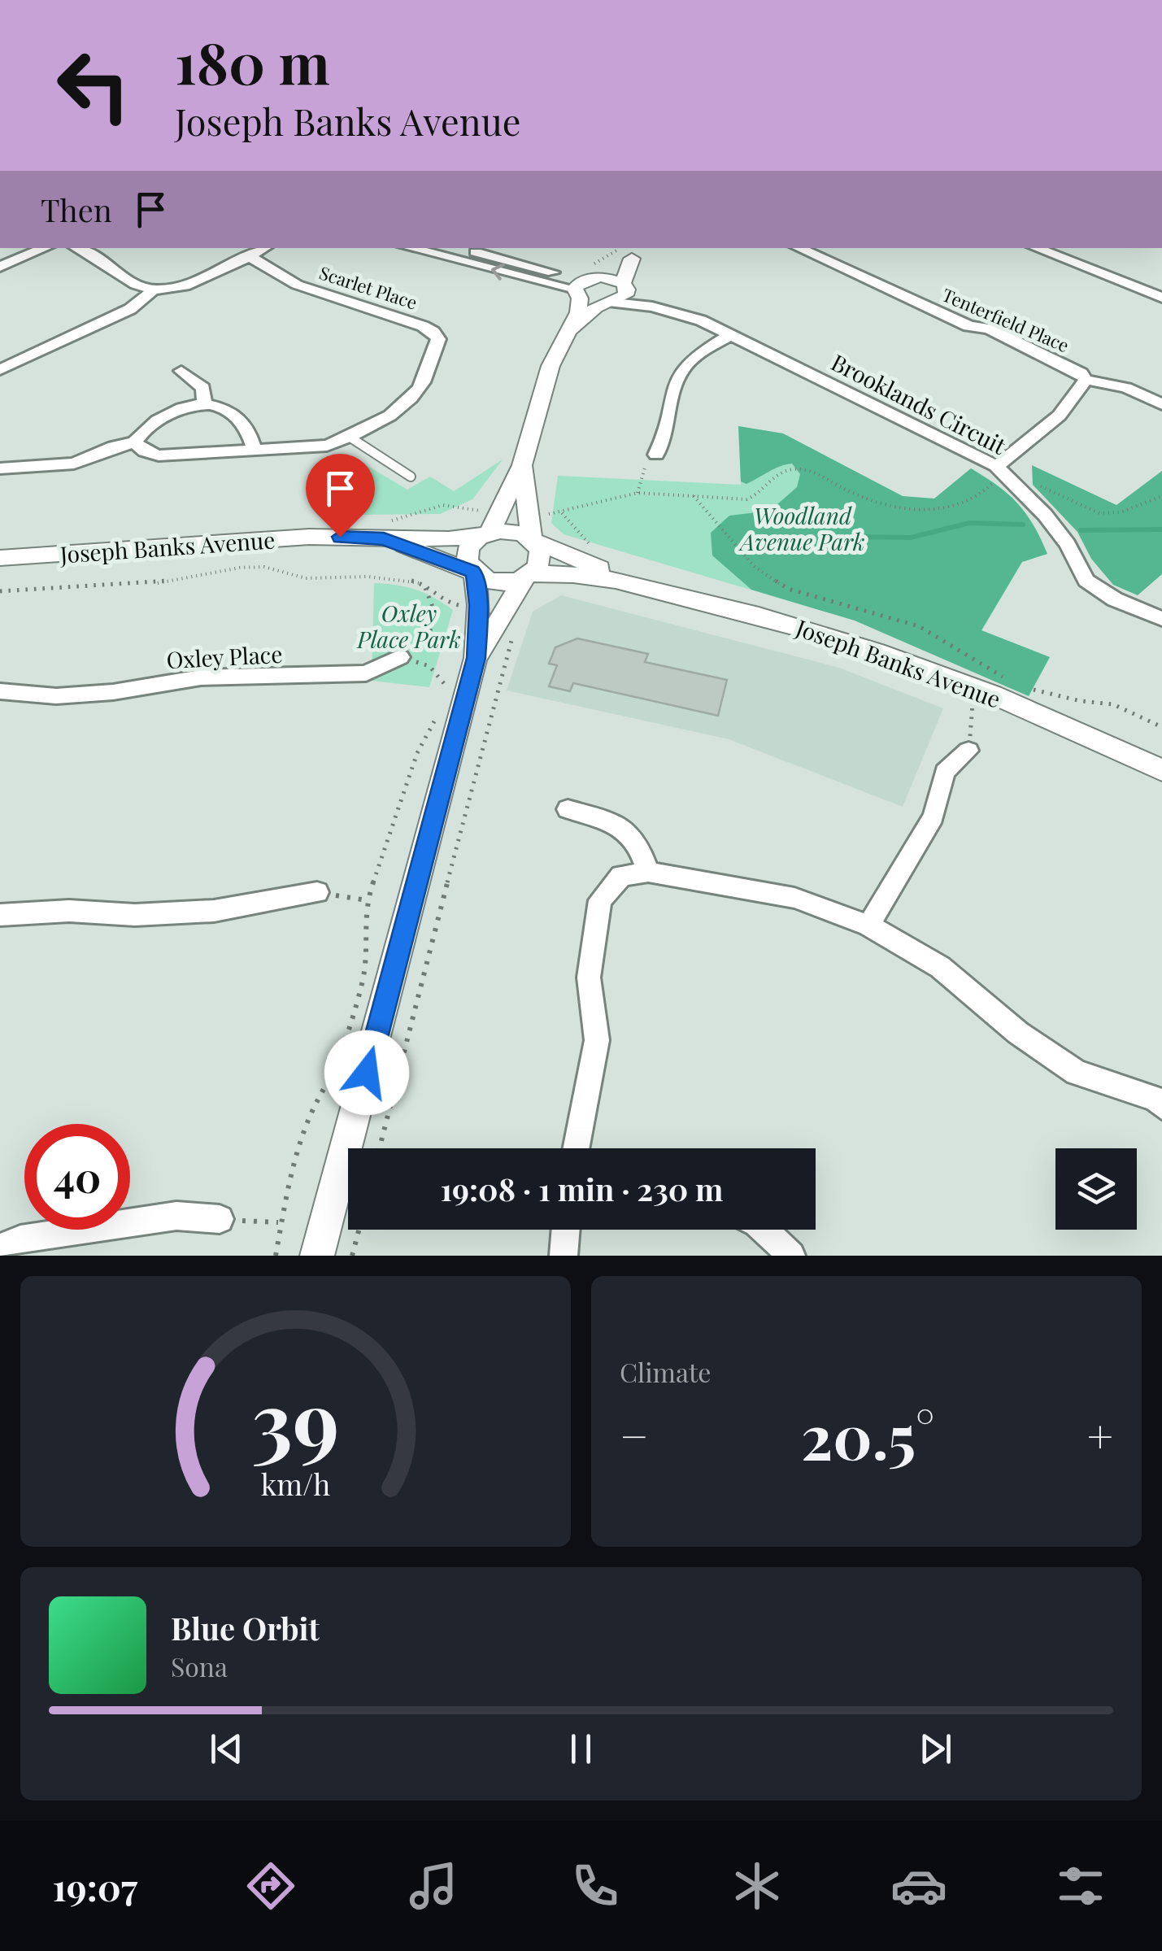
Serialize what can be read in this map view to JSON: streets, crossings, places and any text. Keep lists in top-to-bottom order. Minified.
{"streets":{"street":["Scarlet Place","Tenterfield Place","Brooklands Circuit","Joseph Banks Avenue","Oxley Place"]},"crossings":[["Tenterfield Place","Brooklands Circuit"]],"parks":["Woodland Avenue Park","Oxley Place Park"],"page":{"turn":["180 m","Joseph Banks Avenue"],"then":"Then","limit":"40","trip":"19:08 · 1 min · 230 m","tile":"Climate","heat":["−","20.5°","+"],"song":["Blue Orbit","Sona"],"tabs":"19:07","gauge":["39","km/h"]}}
